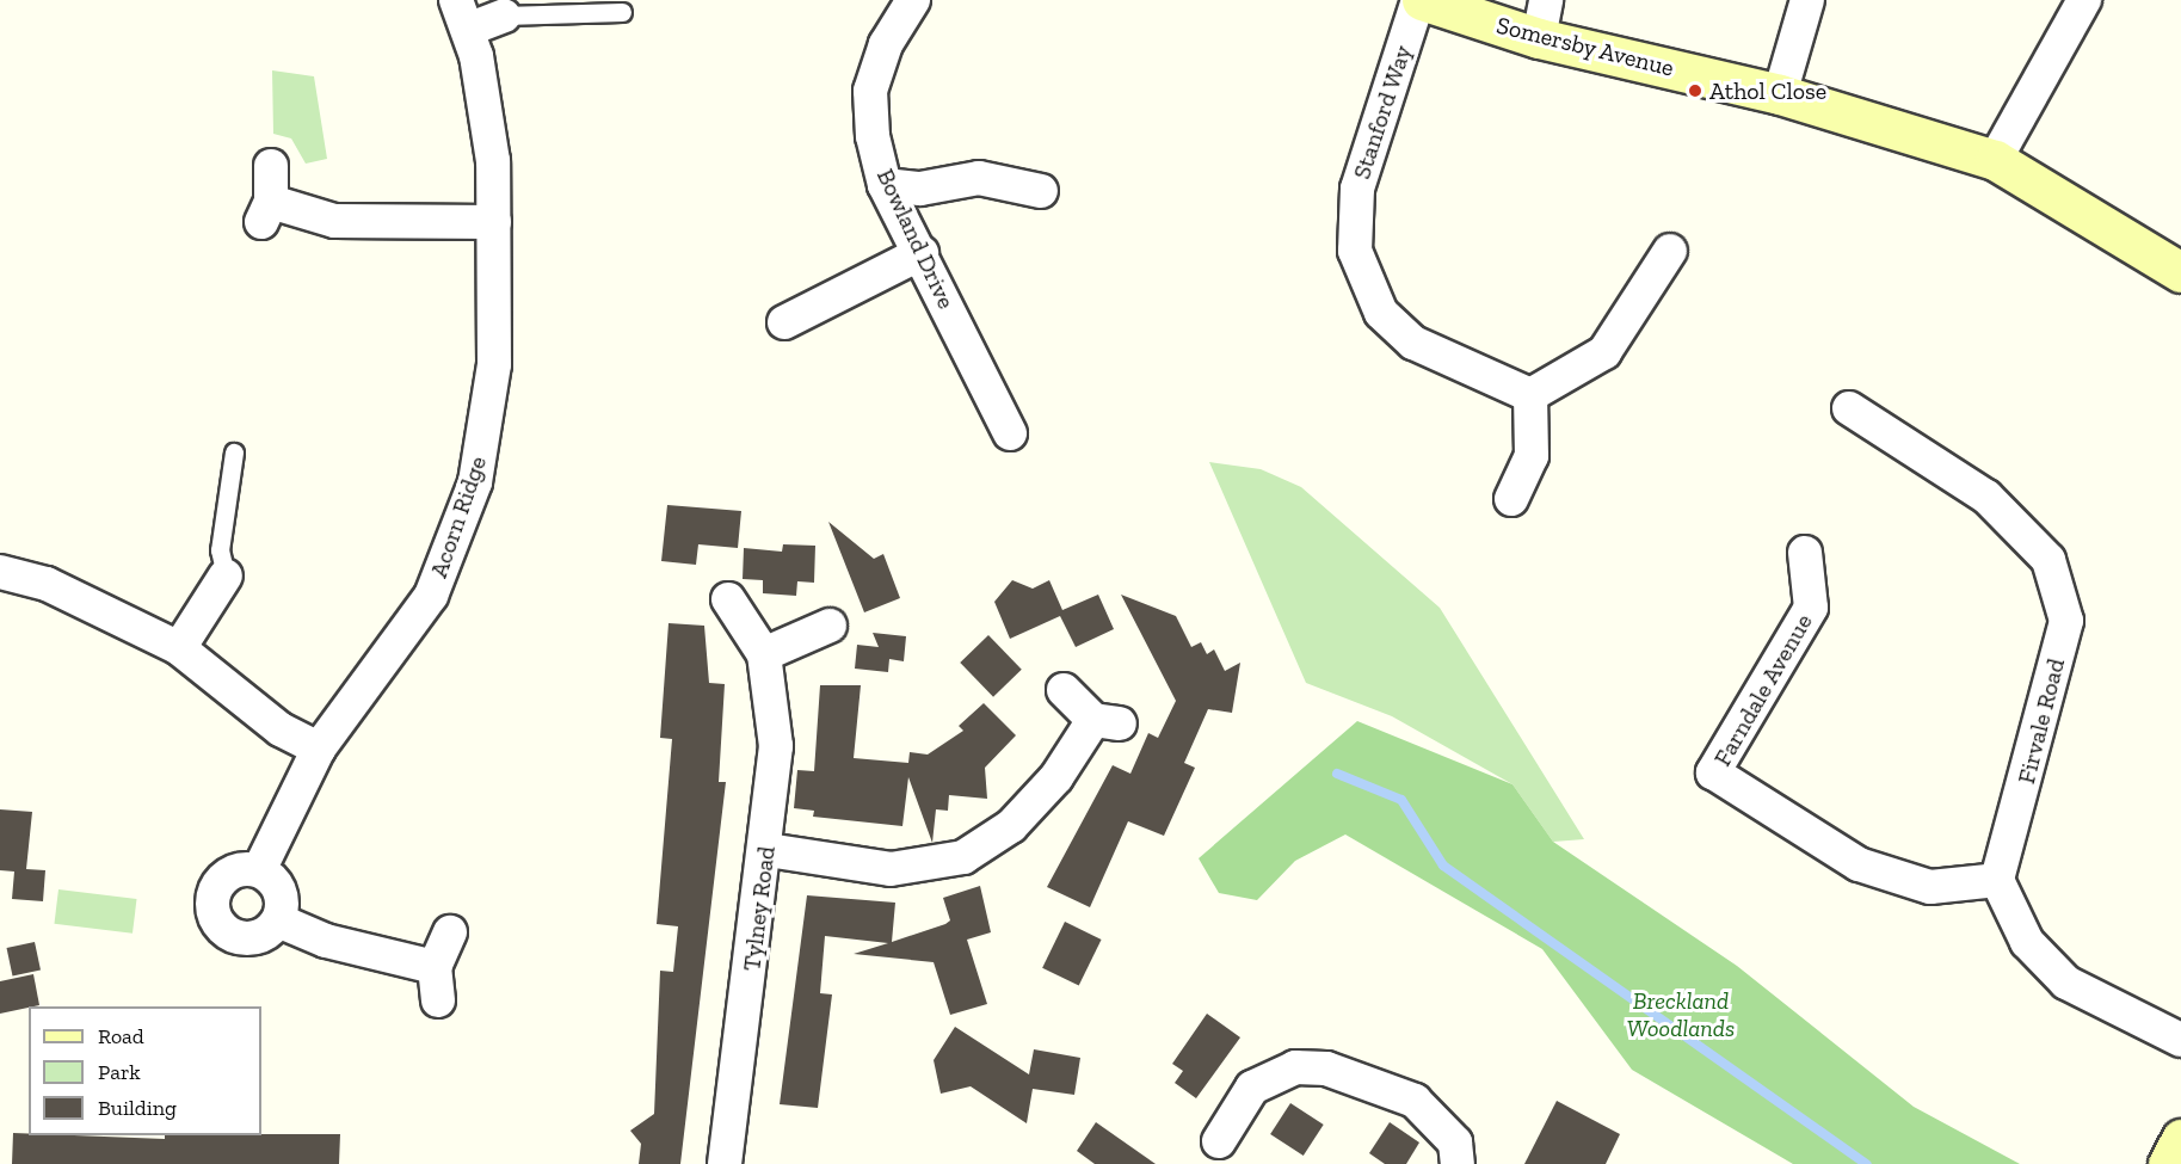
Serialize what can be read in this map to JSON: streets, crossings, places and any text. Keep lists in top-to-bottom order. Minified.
{"streets":{"street":["Somersby Avenue","Stanford Way","Bowland Drive","Acorn Ridge","Farndale Avenue","Firvale Road","Tylney Road"]},"crossings":[["Somersby Avenue","Stanford Way"],["Farndale Avenue","Firvale Road"]],"parks":["Breckland Woodlands"],"places":["Athol Close"],"legend":["Road","Park","Building"]}
